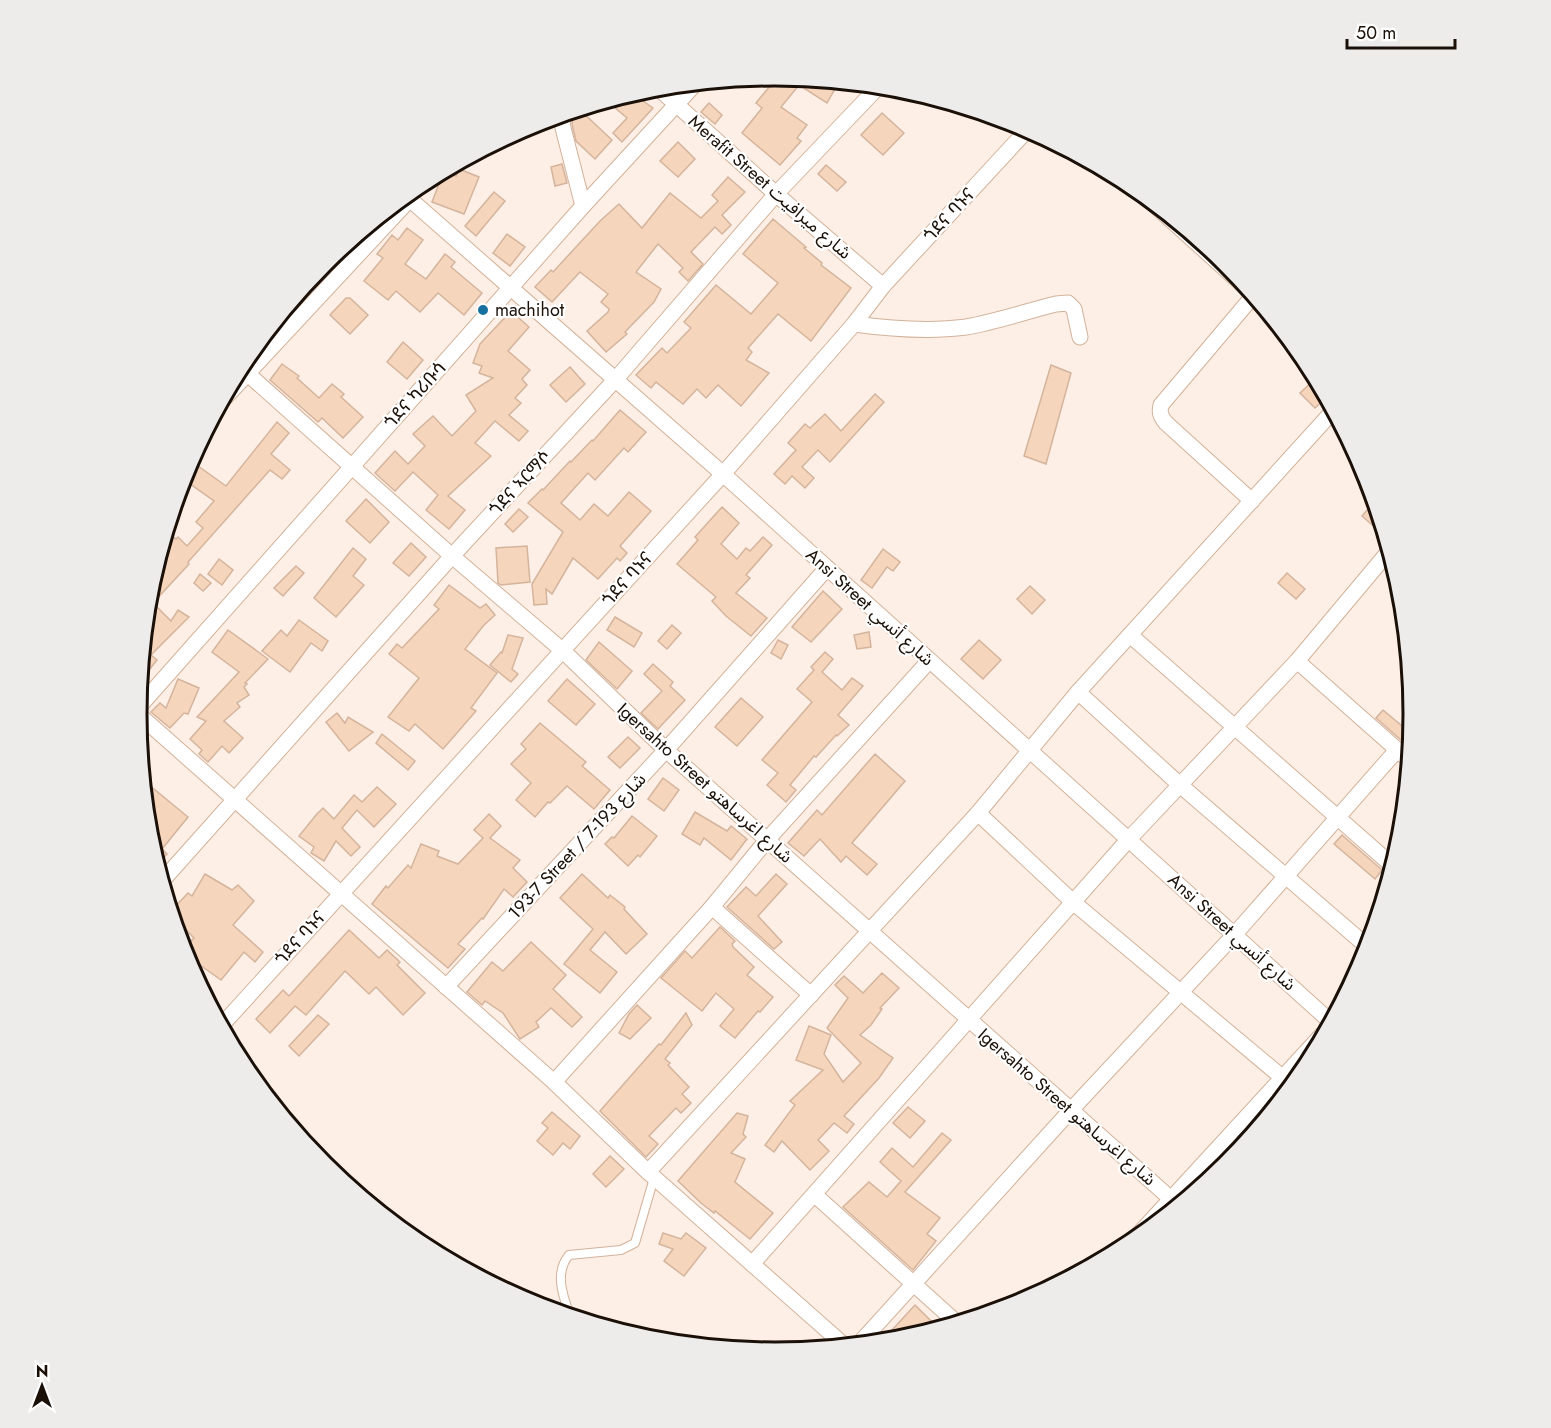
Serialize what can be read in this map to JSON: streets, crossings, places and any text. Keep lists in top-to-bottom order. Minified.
{"streets":{"street":["Merafit Street شارع ميرافيت","ጎደና ባኑና","ጎደና ካሪቡሳ","ጎደና ኣርማሶ","Ansi Street شارع أنسي","Igersahto Street شارع اغرساهتو","193-7 Street / شارع 193-7"]},"crossings":[["Merafit Street شارع ميرافيت","ጎደና ባኑና"],["Merafit Street شارع ميرافيت","ጎደና ካሪቡሳ"],["Merafit Street شارع ميرافيت","ጎደና ኣርማሶ"],["ጎደና ባኑና","Ansi Street شارع أنسي"],["ጎደና ባኑና","Igersahto Street شارع اغرساهتو"],["ጎደና ካሪቡሳ","Ansi Street شارع أنسي"],["ጎደና ካሪቡሳ","Igersahto Street شارع اغرساهتو"],["ጎደና ኣርማሶ","Ansi Street شارع أنسي"],["ጎደና ኣርማሶ","Igersahto Street شارع اغرساهتو"],["Ansi Street شارع أنسي","193-7 Street / شارع 193-7"],["Igersahto Street شارع اغرساهتو","193-7 Street / شارع 193-7"]],"places":["machihot"],"scale_bar":"50 m","north":"top"}
